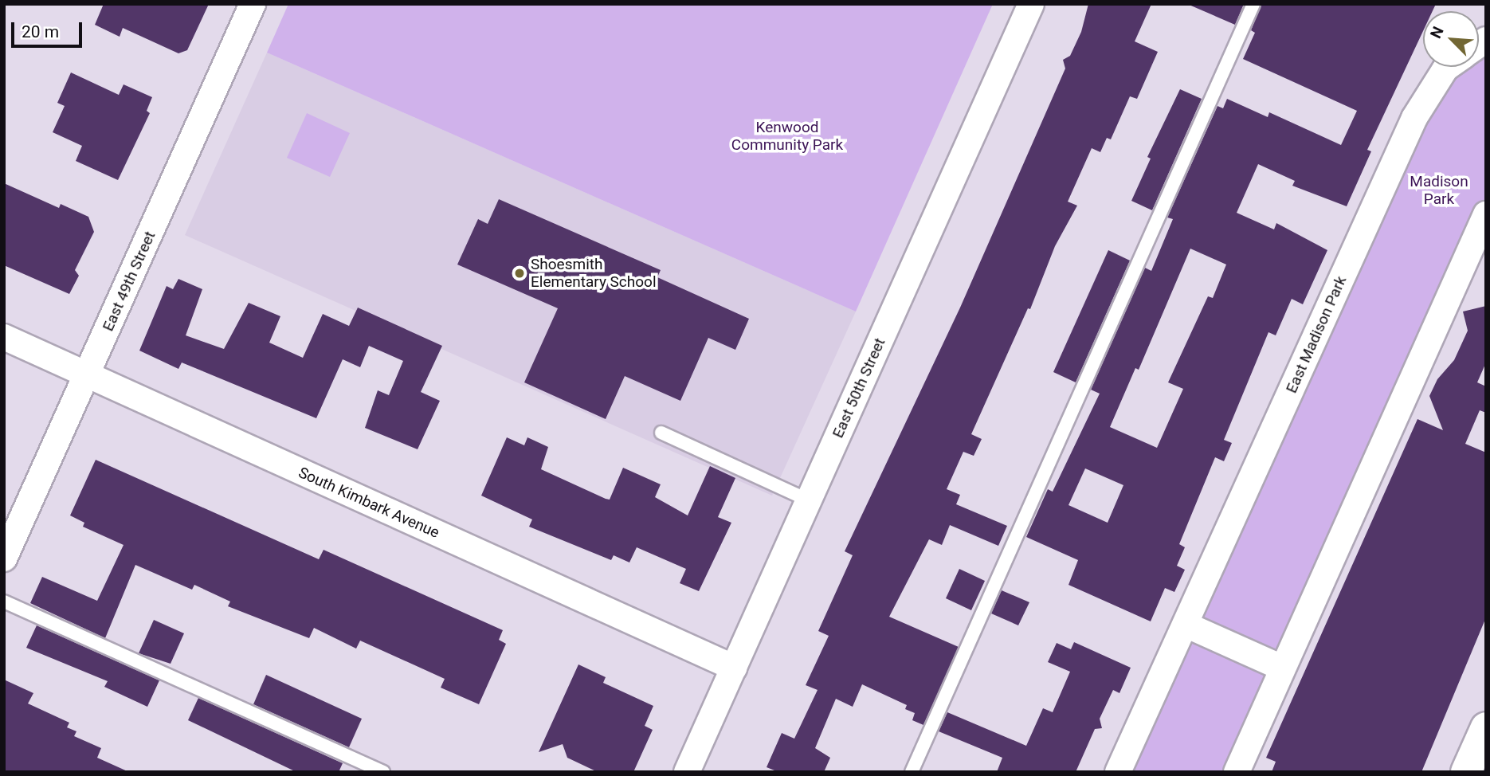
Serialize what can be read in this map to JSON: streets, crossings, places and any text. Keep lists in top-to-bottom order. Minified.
{"streets":{"street":["East 49th Street","East Madison Park","East 50th Street","South Kimbark Avenue"]},"crossings":[["East 49th Street","South Kimbark Avenue"],["East 50th Street","South Kimbark Avenue"]],"parks":["Kenwood Community Park","Madison Park"],"places":["Shoesmith Elementary School"],"scale_bar":"20 m","north":"top left"}
